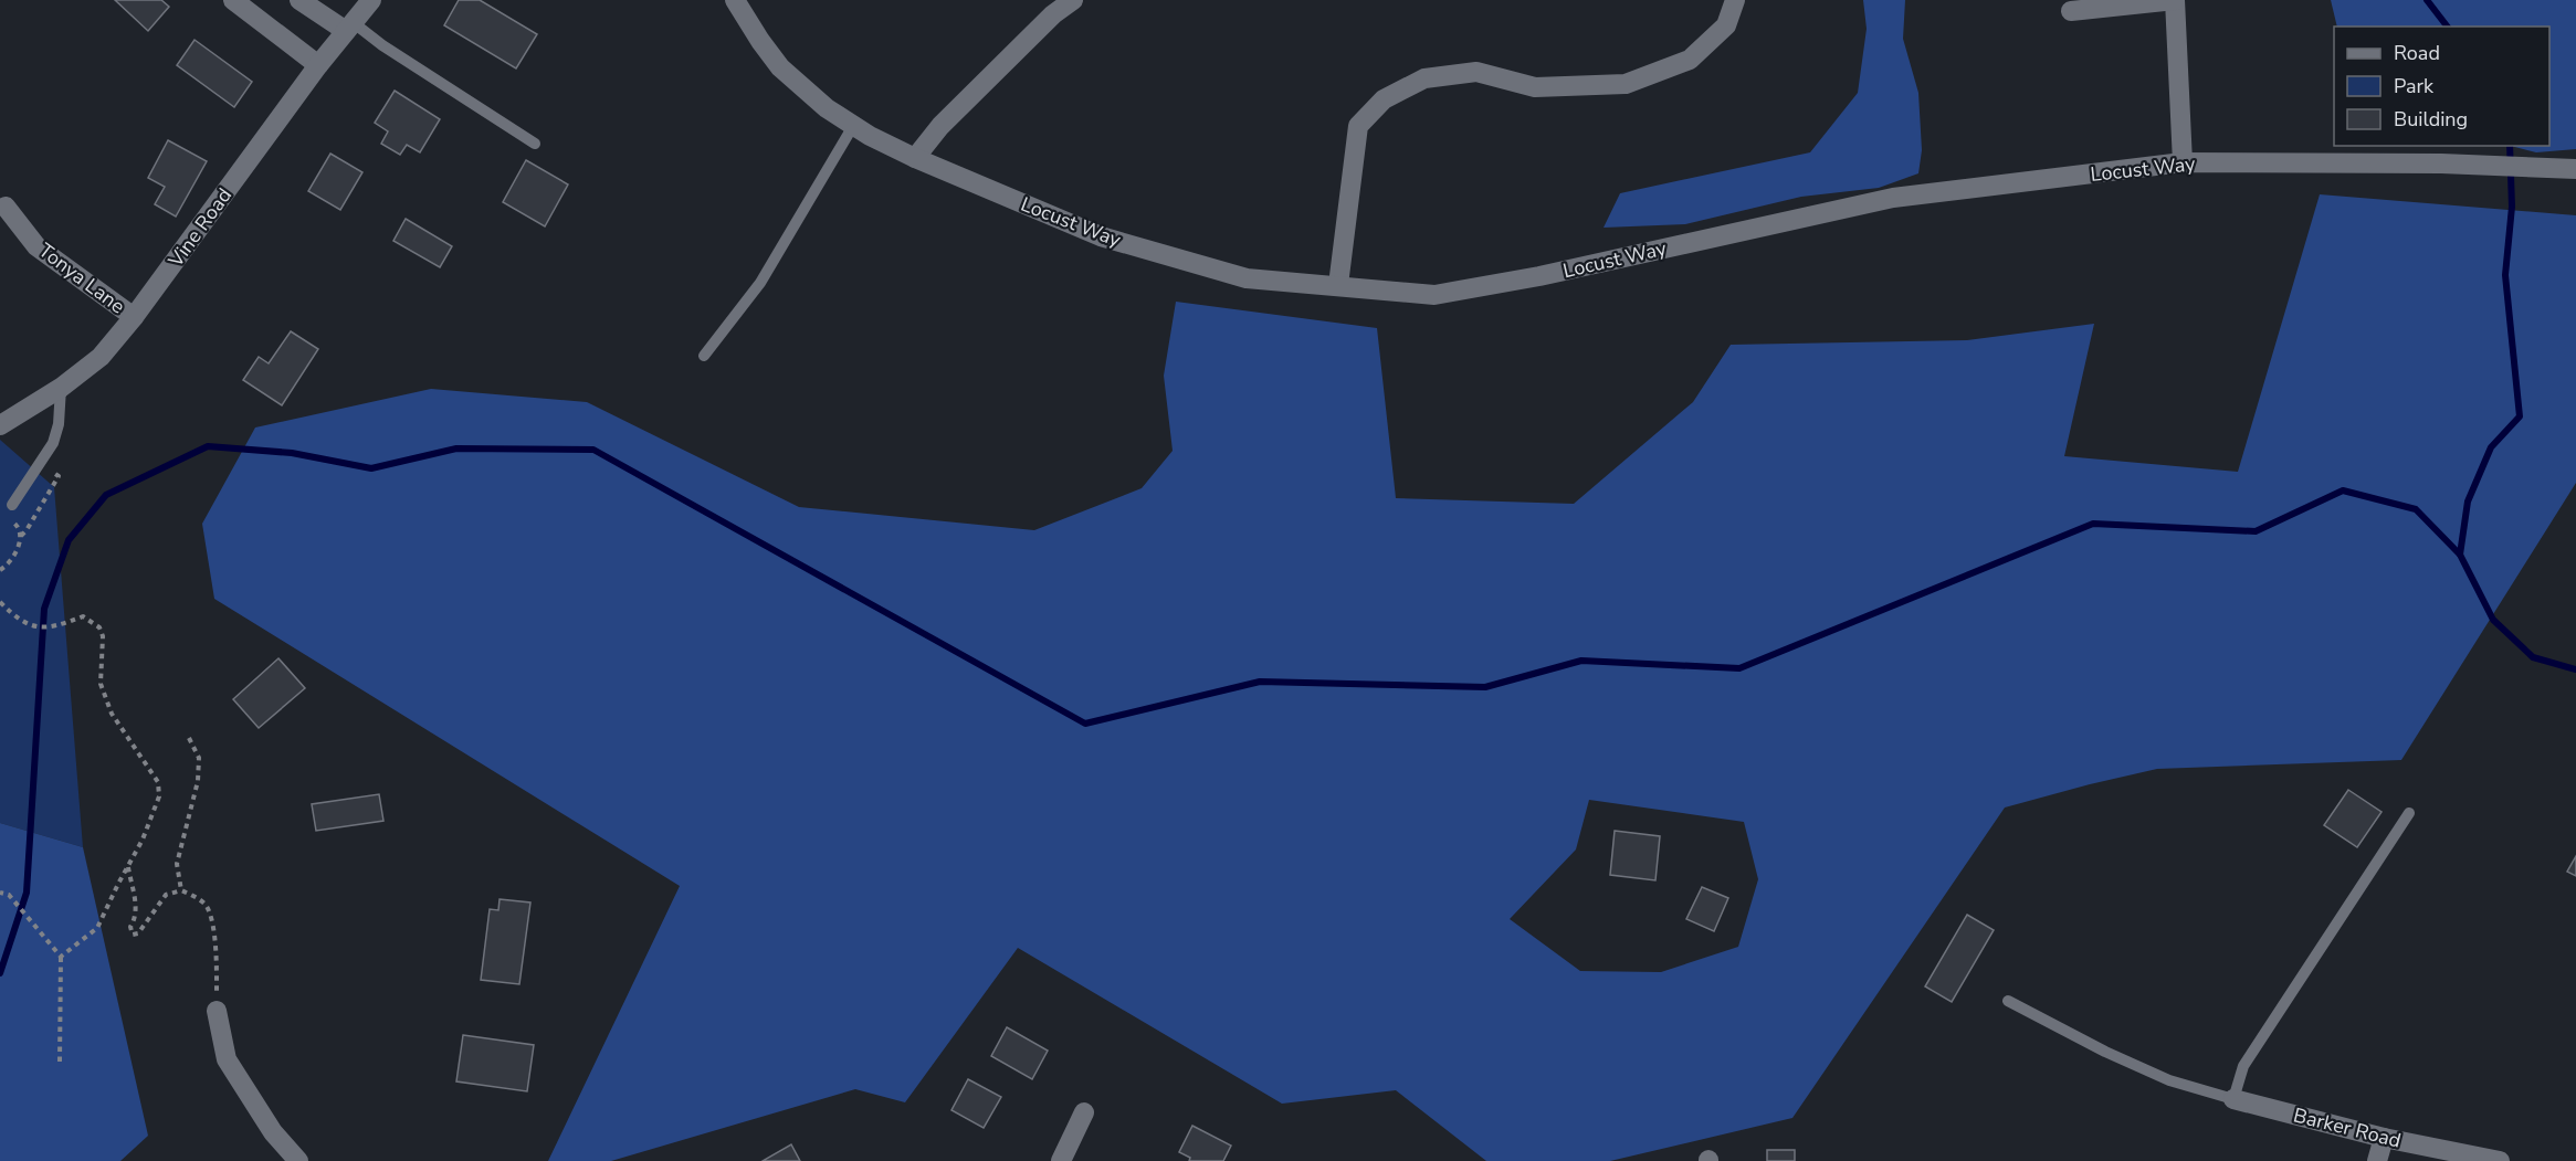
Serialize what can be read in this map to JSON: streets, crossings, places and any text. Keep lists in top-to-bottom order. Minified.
{"streets":{"street":["Locust Way","Vine Road","Tonya Lane","Barker Road"]},"crossings":[["Vine Road","Tonya Lane"]],"legend":["Road","Park","Building"]}
